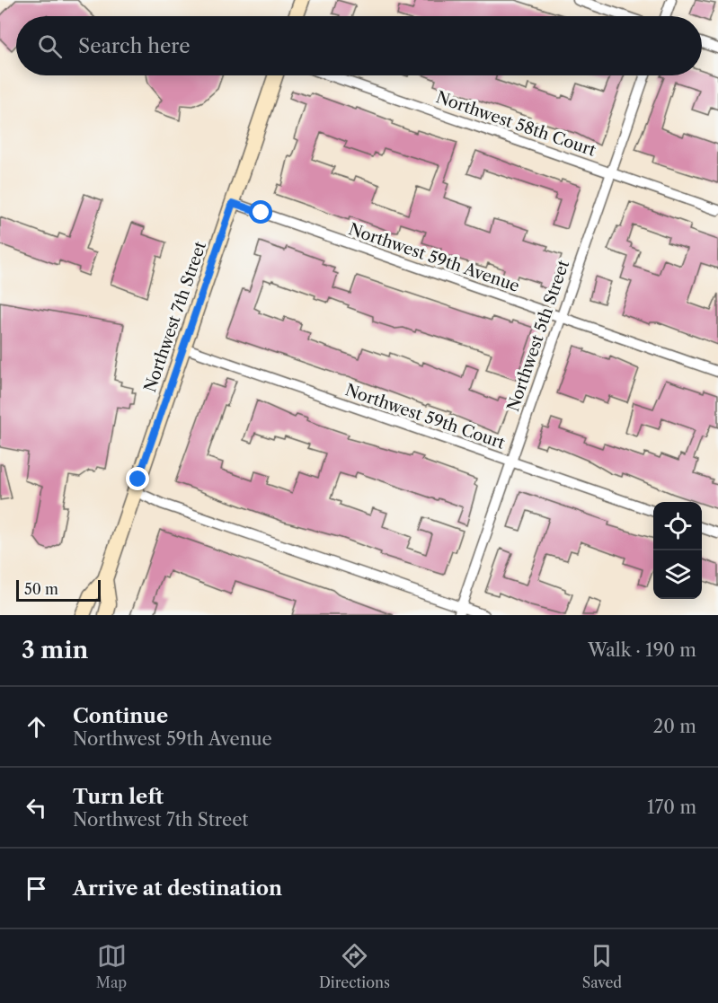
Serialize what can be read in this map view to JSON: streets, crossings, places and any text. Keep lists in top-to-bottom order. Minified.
{"streets":{"main road":["Northwest 7th Street"],"street":["Northwest 58th Court","Northwest 59th Avenue","Northwest 5th Street","Northwest 59th Court"]},"crossings":[["Northwest 58th Court","Northwest 5th Street"],["Northwest 59th Avenue","Northwest 7th Street"],["Northwest 59th Avenue","Northwest 5th Street"],["Northwest 7th Street","Northwest 59th Court"],["Northwest 5th Street","Northwest 59th Court"]],"scale_bar":"50 m","page":{"search":"Search here","scale":"50 m","heading":["3 min","Walk · 190 m"],"list":[["Continue","Northwest 59th Avenue","20 m"],["Turn left","Northwest 7th Street","170 m"],"Arrive at destination"],"nav":["Map","Directions","Saved"]}}
